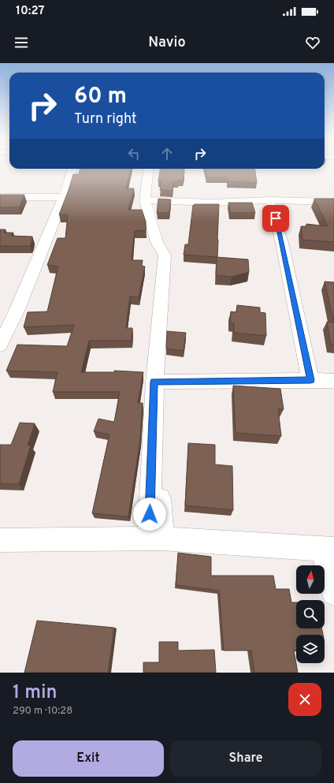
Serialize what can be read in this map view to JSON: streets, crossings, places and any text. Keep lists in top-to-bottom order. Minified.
{"north":"top","page":{"status":"10:27","header":"Navio","turn":["60 m","Turn right"],"heading":["1 min","290 m · 10:28"],"buttons":["Exit","Share"]}}
